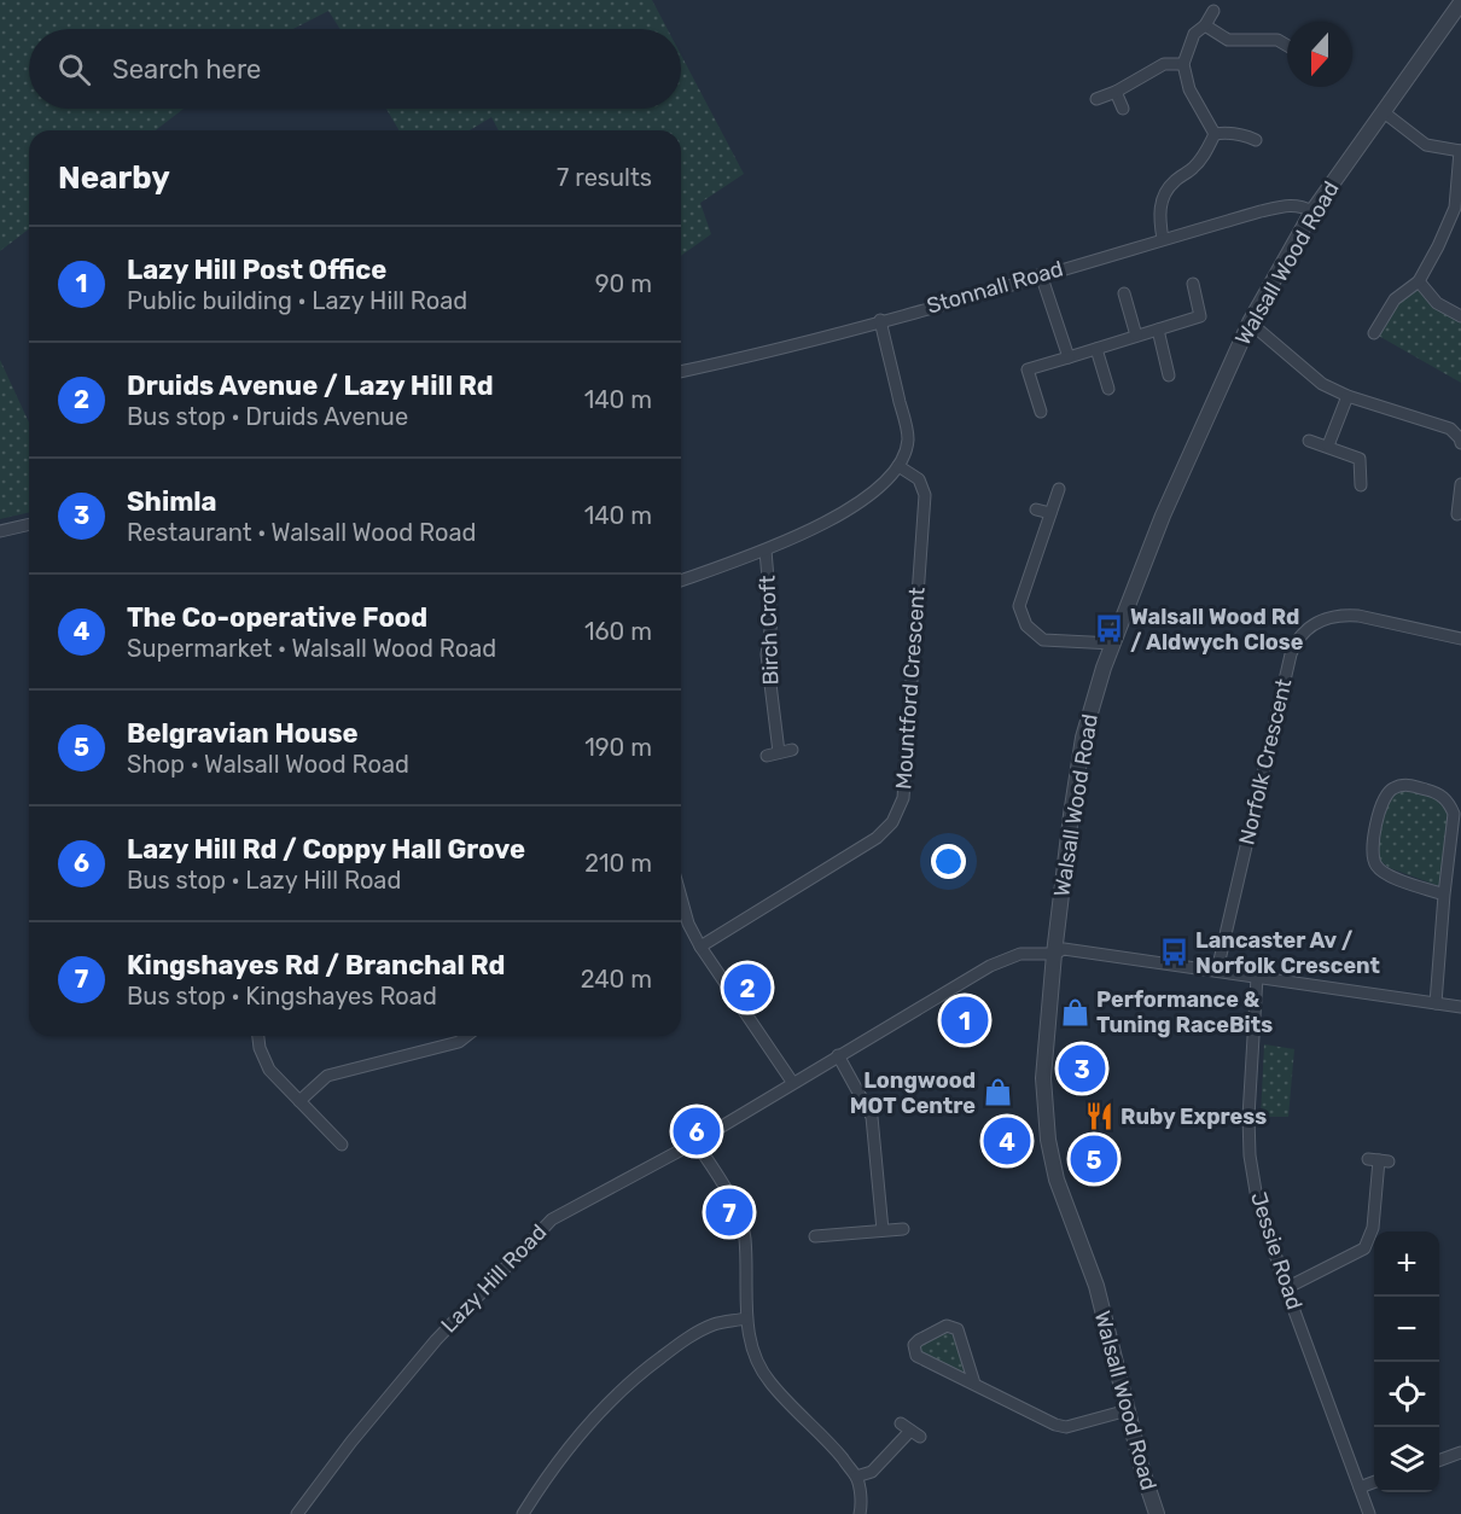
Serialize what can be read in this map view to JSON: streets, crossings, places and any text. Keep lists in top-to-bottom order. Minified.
{"streets":{"street":["Walsall Wood Road","Stonnall Road","Birch Croft","Mountford Crescent","Norfolk Crescent","Jessie Road","Lazy Hill Road"]},"crossings":[["Walsall Wood Road","Stonnall Road"],["Walsall Wood Road","Lazy Hill Road"],["Norfolk Crescent","Lazy Hill Road"],["Jessie Road","Lazy Hill Road"]],"places":{"bus stop":["Walsall Wood Rd / Aldwych Close","Lancaster Av / Norfolk Crescent"],"shop":["Performance & Tuning RaceBits","Longwood MOT Centre"],"restaurant":["Ruby Express"]},"north":"bottom","page":{"search":"Search here","heading":["Nearby","7 results"],"list":[{"mark":"1","name":"Lazy Hill Post Office","note":"Public building · Lazy Hill Road","value":"90 m"},{"mark":"2","name":"Druids Avenue / Lazy Hill Rd","note":"Bus stop · Druids Avenue","value":"140 m"},{"mark":"3","name":"Shimla","note":"Restaurant · Walsall Wood Road","value":"140 m"},{"mark":"4","name":"The Co-operative Food","note":"Supermarket · Walsall Wood Road","value":"160 m"},{"mark":"5","name":"Belgravian House","note":"Shop · Walsall Wood Road","value":"190 m"},{"mark":"6","name":"Lazy Hill Rd / Coppy Hall Grove","note":"Bus stop · Lazy Hill Road","value":"210 m"},{"mark":"7","name":"Kingshayes Rd / Branchal Rd","note":"Bus stop · Kingshayes Road","value":"240 m"}],"pins":["2","1","3","6","4","5","7"],"map_buttons":["+","−"]}}
